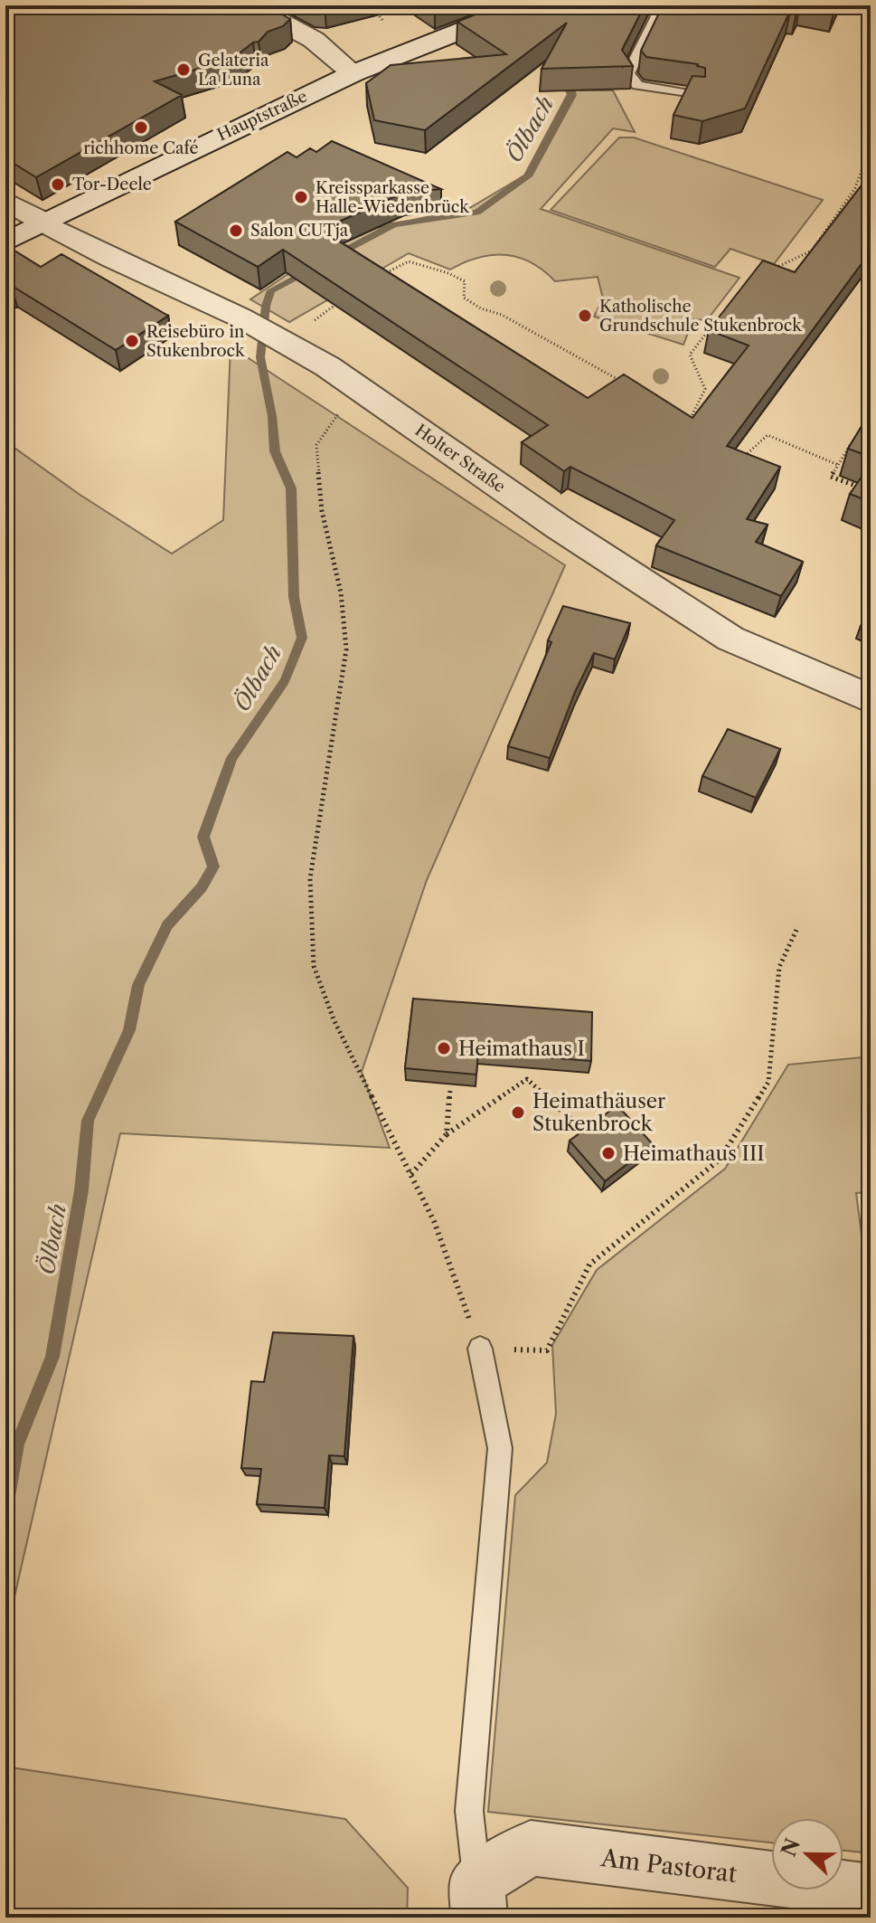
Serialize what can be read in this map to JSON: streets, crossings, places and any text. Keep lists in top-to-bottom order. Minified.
{"streets":{"street":["Hauptstraße","Holter Straße","Am Pastorat"]},"crossings":[["Hauptstraße","Holter Straße"]],"water":["Ölbach"],"places":["Gelateria La Luna","richhome Café","Tor-Deele","Kreissparkasse Halle-Wiedenbrück","Salon CUTja","Katholische Grundschule Stukenbrock","Reisebüro in Stukenbrock","Heimathaus I","Heimathäuser Stukenbrock","Heimathaus III"],"north":"left"}
